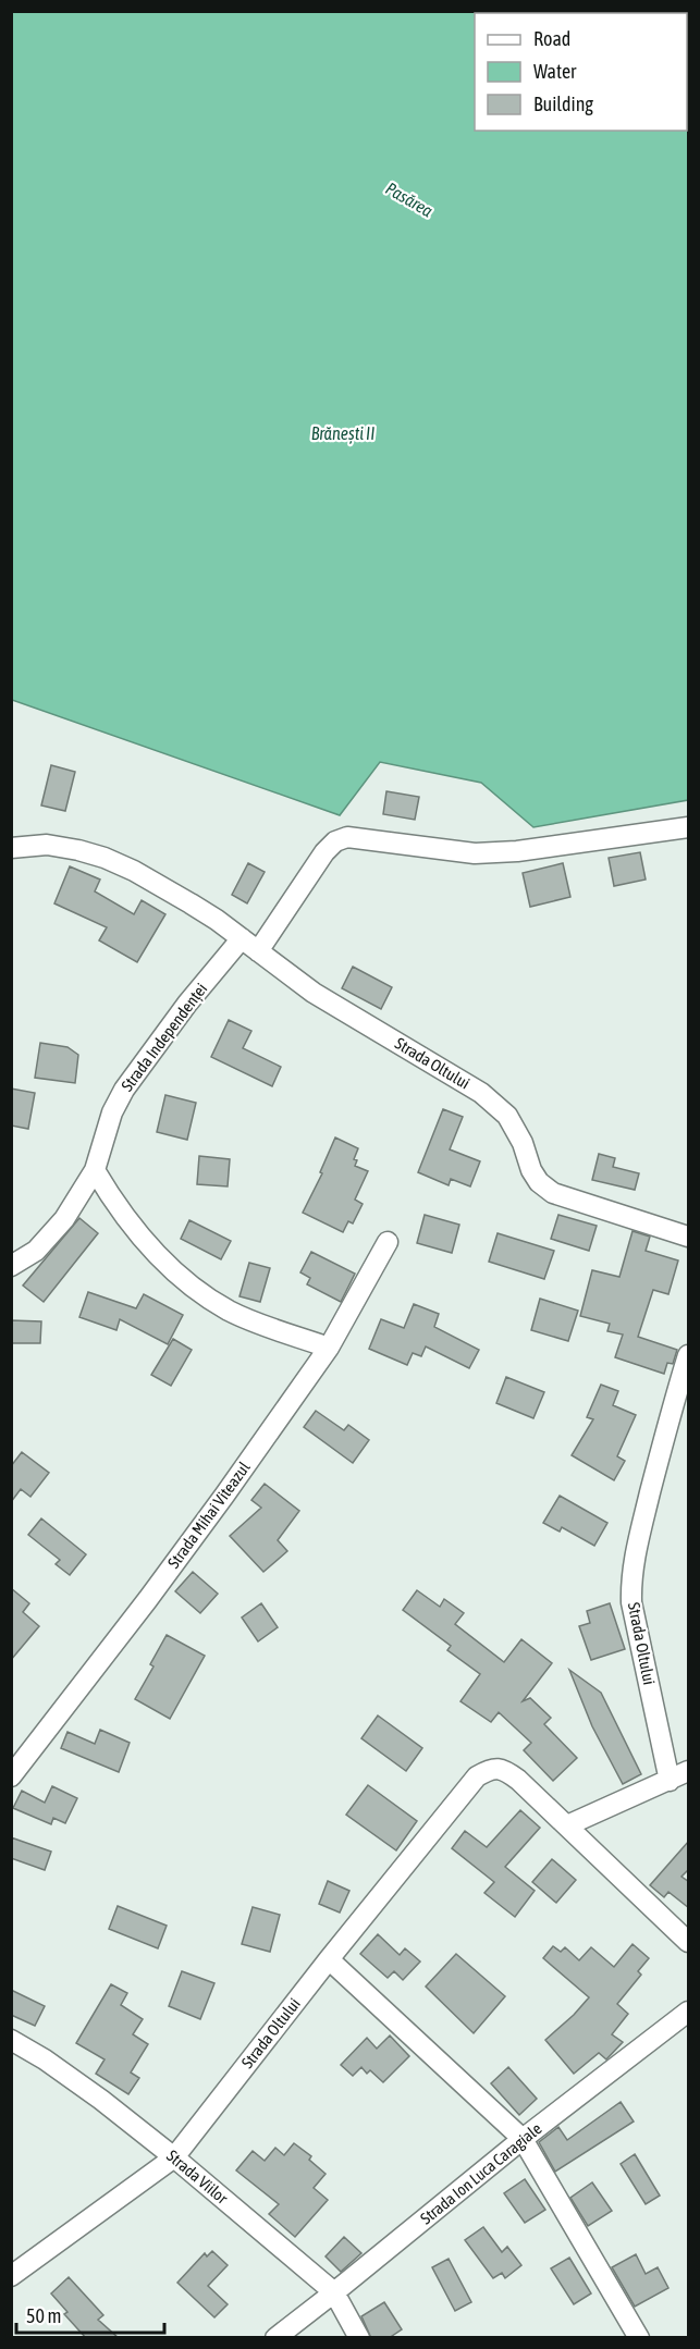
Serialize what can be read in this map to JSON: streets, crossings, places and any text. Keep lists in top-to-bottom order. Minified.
{"streets":{"street":["Strada Independenței","Strada Oltului","Strada Mihai Viteazul","Strada Ion Luca Caragiale","Strada Viilor"]},"crossings":[["Strada Independenței","Strada Oltului"],["Strada Oltului","Strada Viilor"],["Strada Ion Luca Caragiale","Strada Viilor"]],"water":["Pasărea","Brănești II"],"legend":["Road","Water","Building"],"scale_bar":"50 m"}
